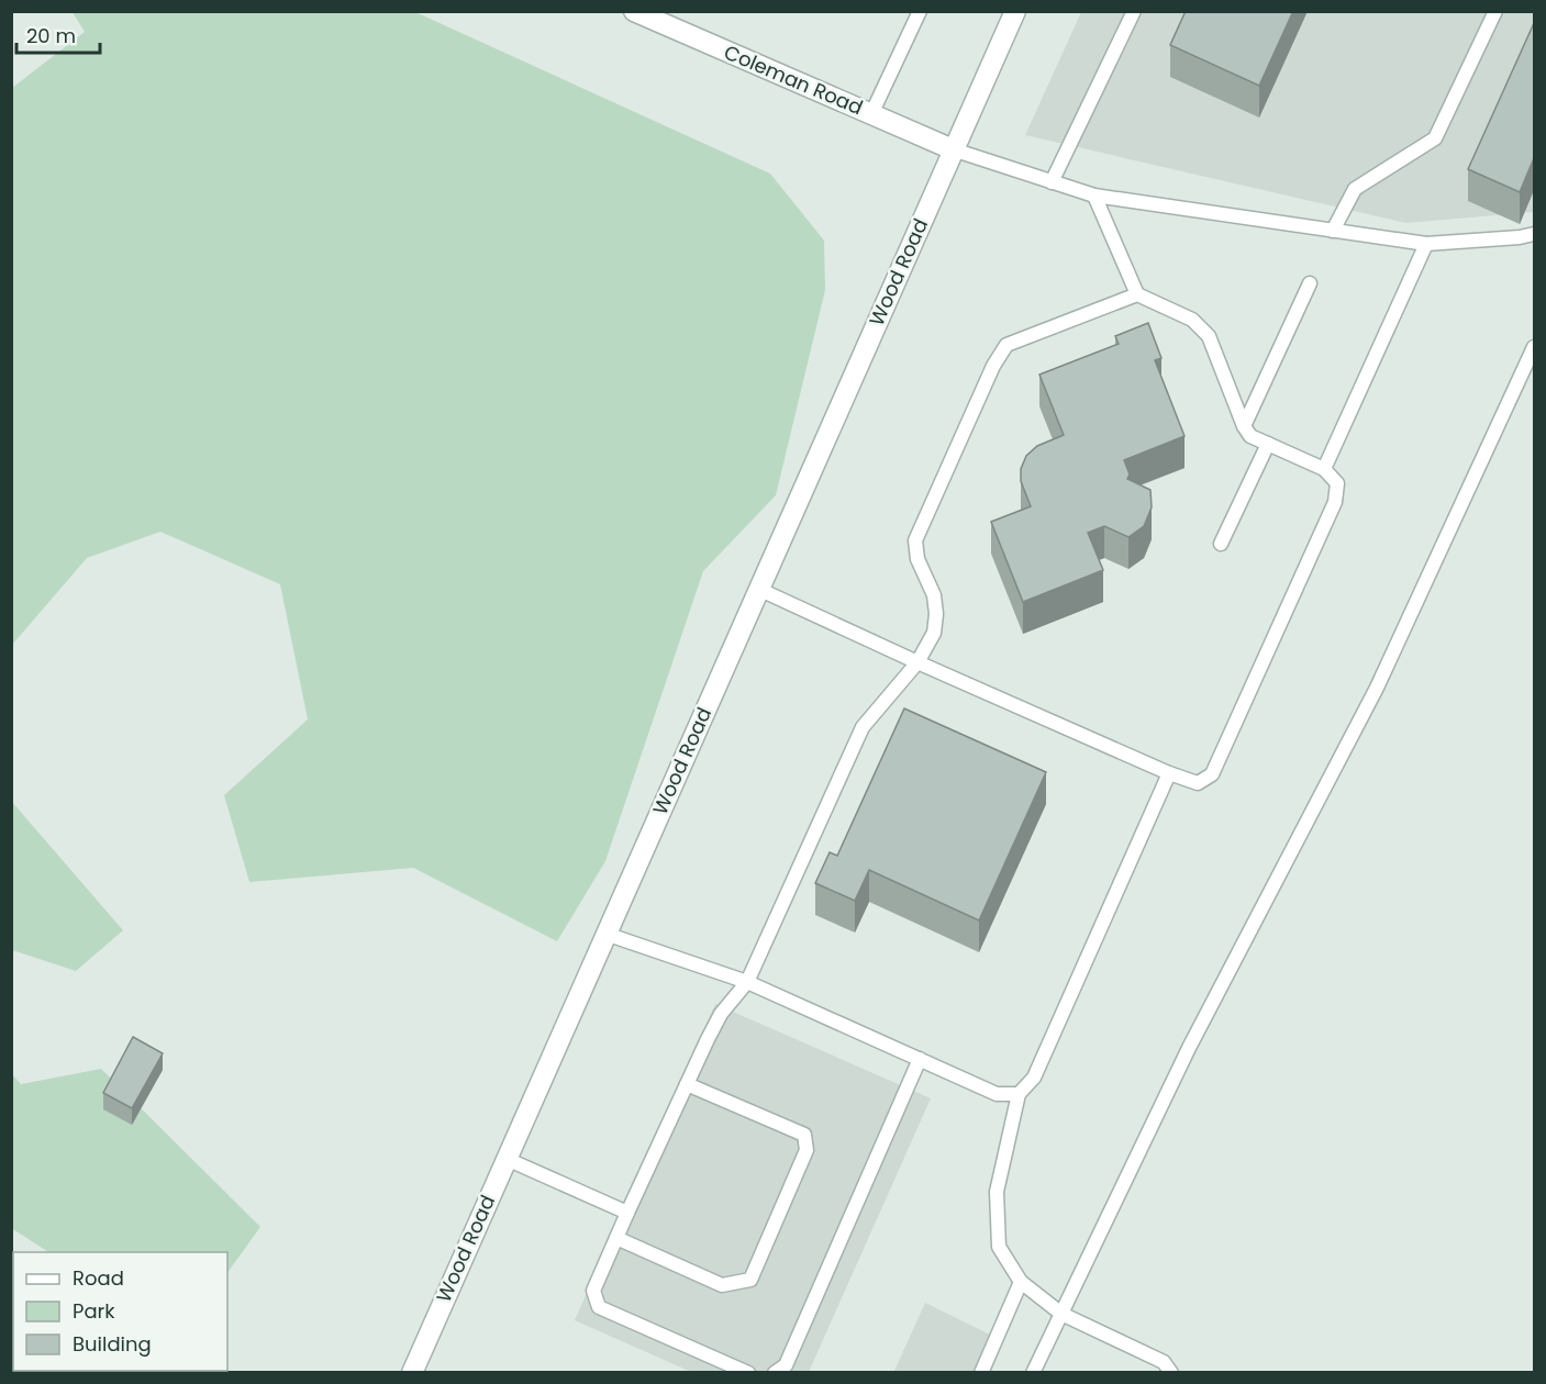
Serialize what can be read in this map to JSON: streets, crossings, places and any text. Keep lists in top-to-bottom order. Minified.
{"streets":{"street":["Coleman Road","Wood Road"]},"crossings":[["Coleman Road","Wood Road"]],"legend":["Road","Park","Building"],"scale_bar":"20 m"}
